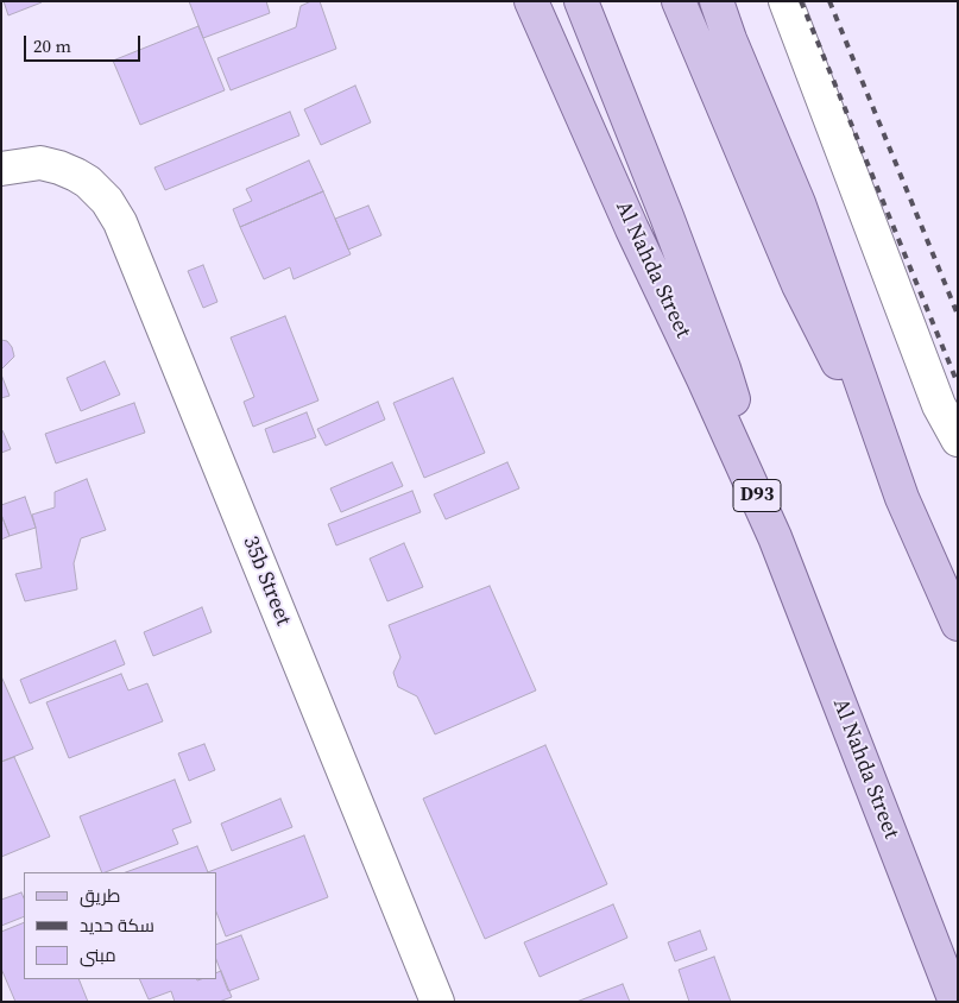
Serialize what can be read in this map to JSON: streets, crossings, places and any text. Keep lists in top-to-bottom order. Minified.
{"streets":{"main road":["Al Nahda Street","D93"],"street":["35b Street"]},"legend":["طريق","سكة حديد","مبنى"],"scale_bar":"20 m"}
